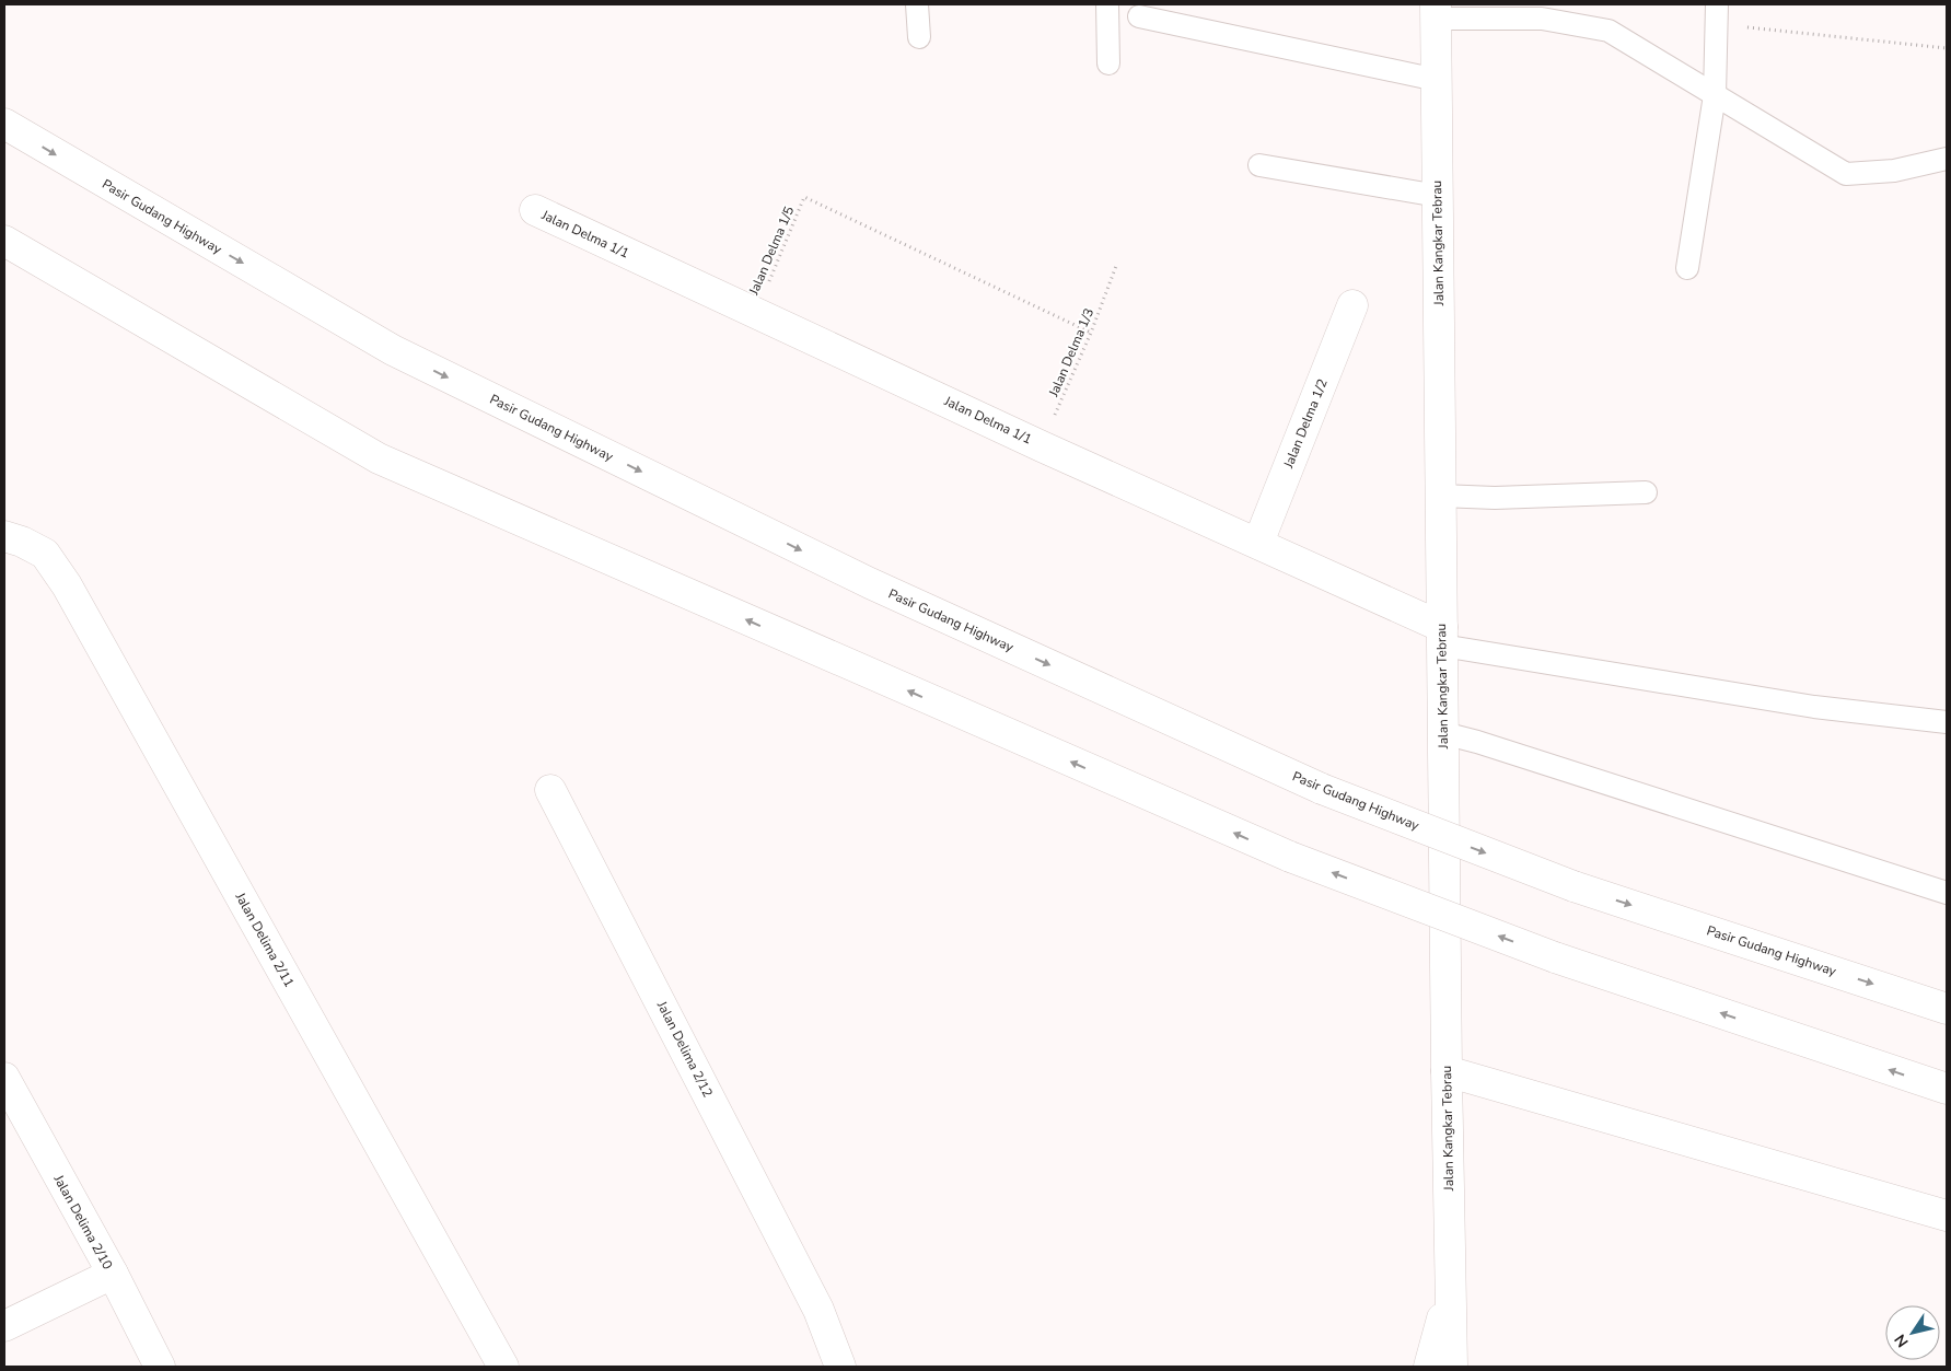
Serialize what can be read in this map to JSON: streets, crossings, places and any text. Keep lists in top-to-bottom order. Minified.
{"streets":{"main road":["Pasir Gudang Highway","Jalan Delma 1/1","Jalan Kangkar Tebrau","Jalan Delma 1/2","Jalan Delima 2/11","Jalan Delima 2/12","Jalan Delima 2/10"],"path":["Jalan Delma 1/5","Jalan Delma 1/3"]},"crossings":[["Jalan Delma 1/1","Jalan Kangkar Tebrau"],["Jalan Delma 1/1","Jalan Delma 1/5"],["Jalan Delma 1/1","Jalan Delma 1/3"],["Jalan Delma 1/1","Jalan Delma 1/2"],["Jalan Delma 1/5","Jalan Delma 1/3"]],"north":"bottom left"}
